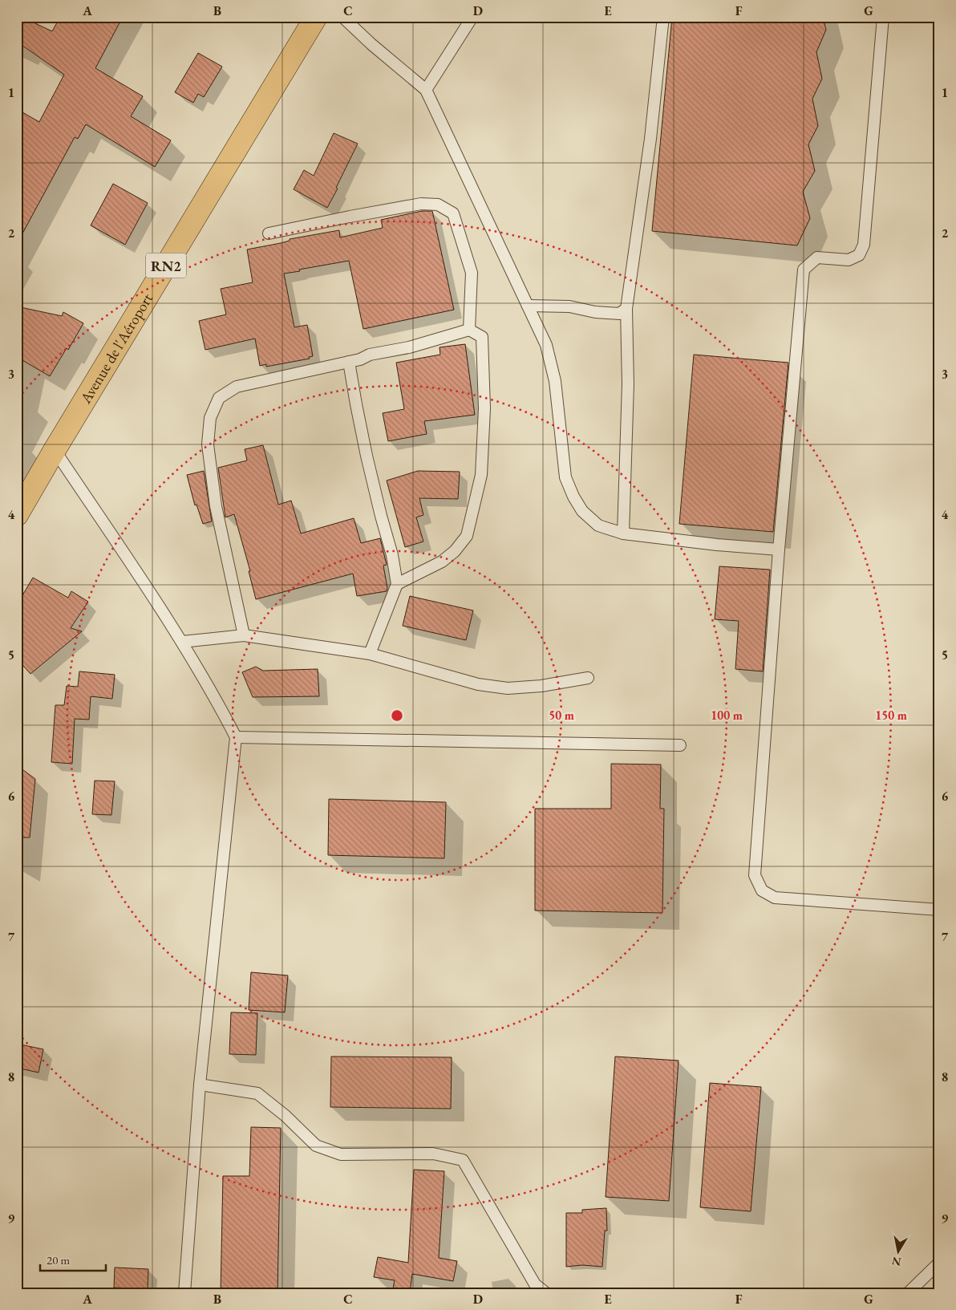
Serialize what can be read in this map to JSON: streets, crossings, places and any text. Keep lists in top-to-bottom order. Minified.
{"streets":{"highway":["RN2","Avenue de l'Aéroport"]},"scale_bar":"20 m","north":"bottom","grid":{"columns":["A","B","C","D","E","F","G"],"rows":["1","2","3","4","5","6","7","8","9"]},"rings":["50 m","100 m","150 m"]}
